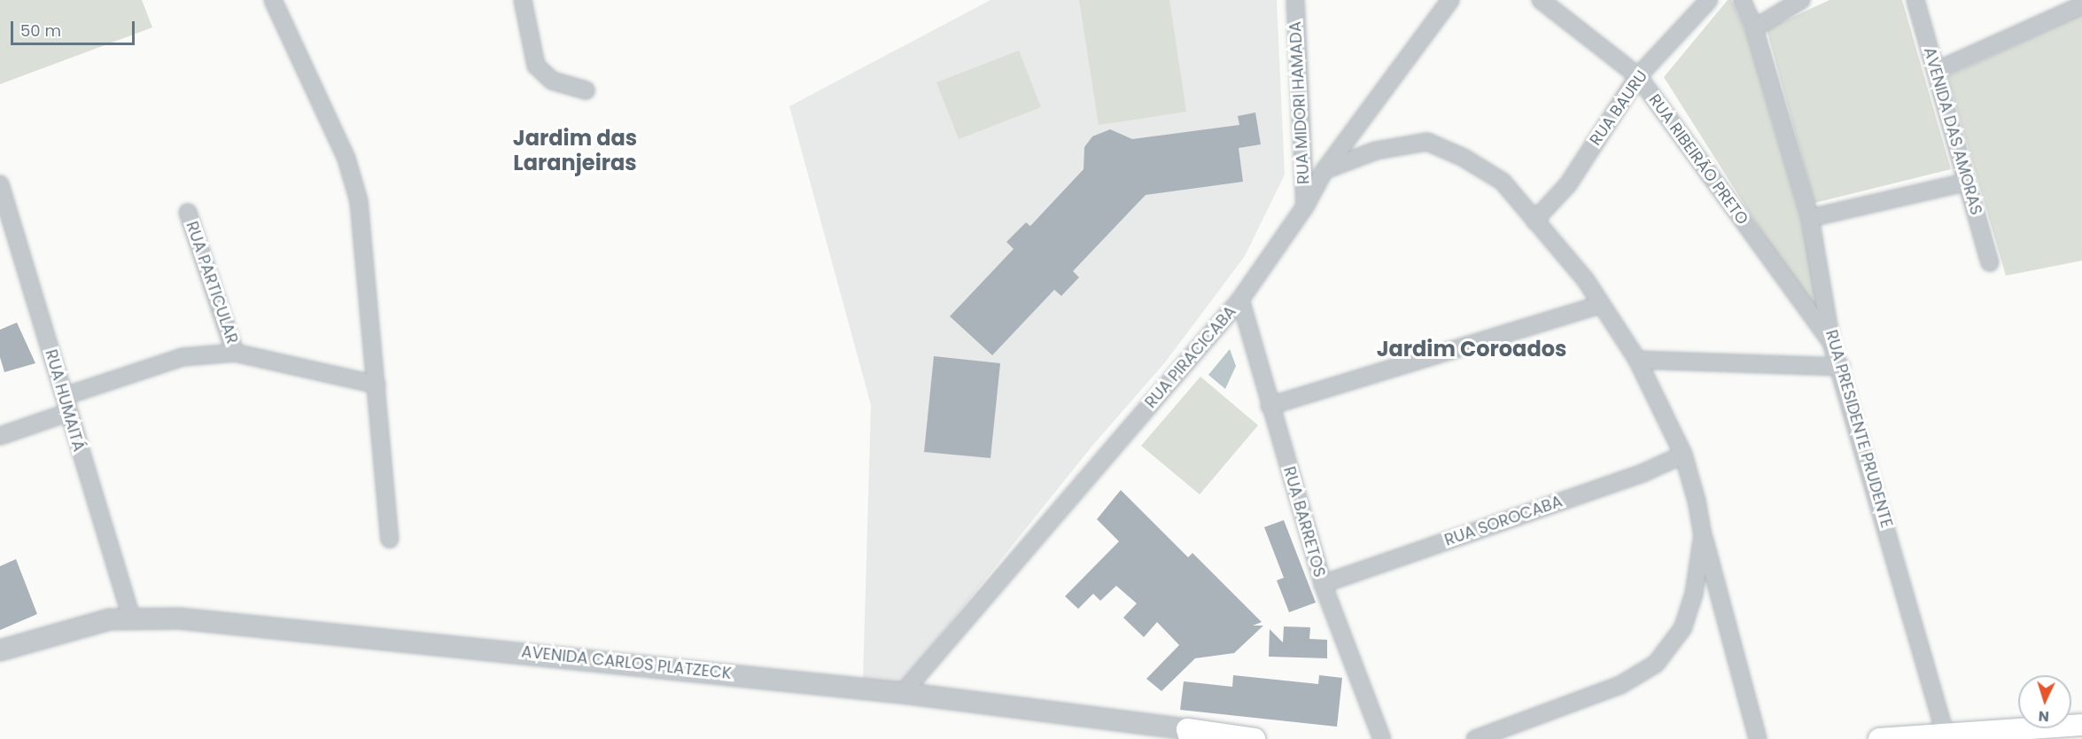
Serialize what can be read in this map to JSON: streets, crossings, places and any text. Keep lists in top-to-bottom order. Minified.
{"streets":{"main road":["AVENIDA CARLOS PLATZECK"],"street":["RUA MIDORI HAMADA","RUA BAURU","AVENIDA DAS AMORAS","RUA RIBEIRÃO PRETO","RUA PARTICULAR","RUA PIRACICABA","RUA HUMAITÁ","RUA PRESIDENTE PRUDENTE","RUA SOROCABA","RUA BARRETOS"]},"crossings":[["RUA MIDORI HAMADA","RUA PIRACICABA"],["RUA BAURU","RUA RIBEIRÃO PRETO"],["RUA RIBEIRÃO PRETO","RUA PRESIDENTE PRUDENTE"],["RUA PARTICULAR","RUA HUMAITÁ"],["RUA PIRACICABA","RUA BARRETOS"],["RUA PIRACICABA","AVENIDA CARLOS PLATZECK"],["RUA HUMAITÁ","AVENIDA CARLOS PLATZECK"],["RUA SOROCABA","RUA BARRETOS"]],"districts":["Jardim das Laranjeiras","Jardim Coroados"],"scale_bar":"50 m","north":"bottom"}
